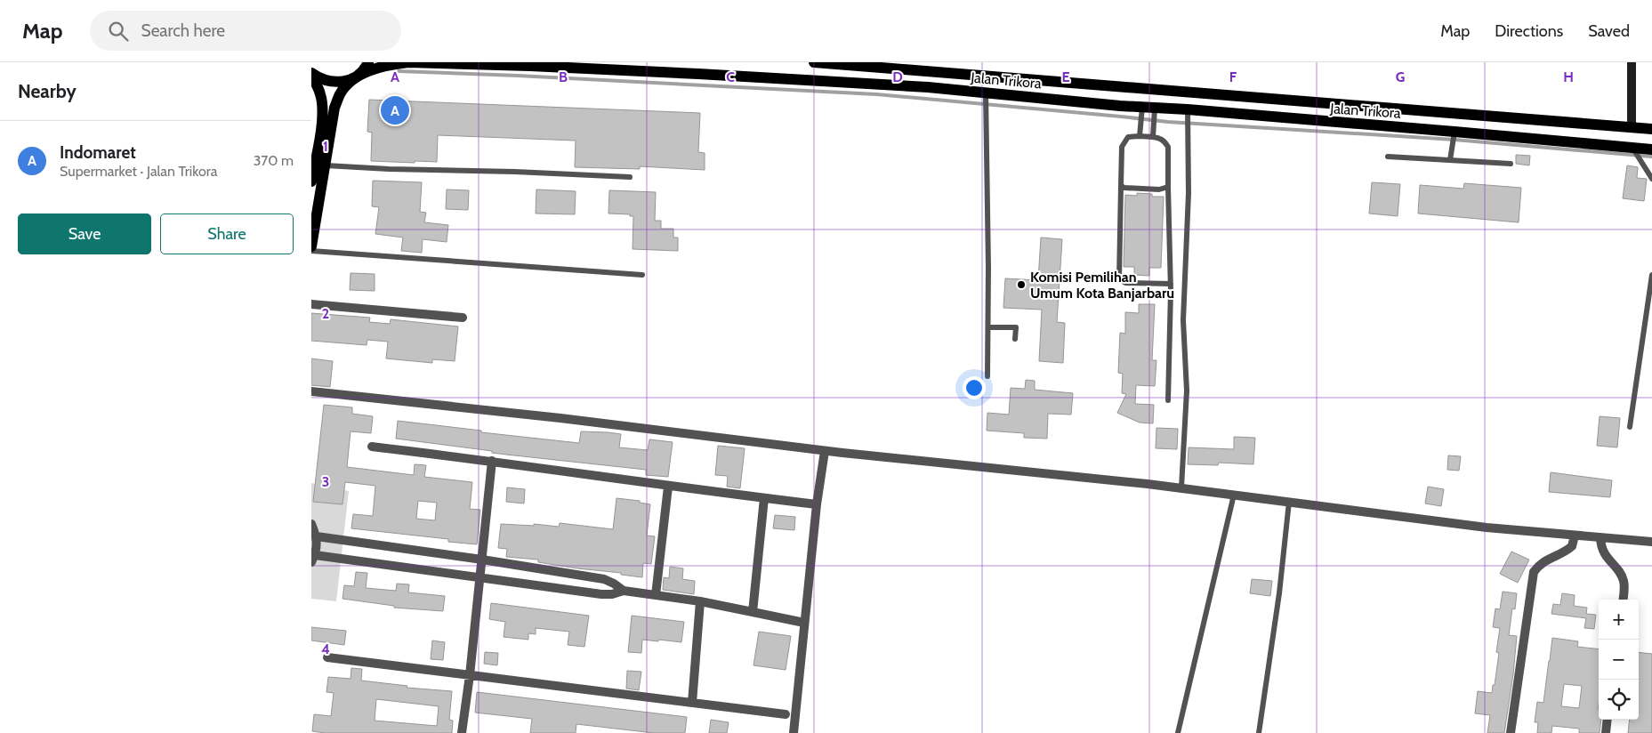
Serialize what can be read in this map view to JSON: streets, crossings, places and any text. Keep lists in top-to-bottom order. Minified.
{"streets":{"main road":["Jalan Trikora"]},"places":["Komisi Pemilihan Umum Kota Banjarbaru"],"page":{"header":"Map","search":"Search here","nav":["Map","Directions","Saved"],"heading":"Nearby","pins":"A","list":[{"mark":"A","name":"Indomaret","note":"Supermarket · Jalan Trikora","value":"370 m"}],"buttons":["Save","Share"],"map_buttons":["+","−"]},"grid":{"columns":["A","B","C","D","E","F","G","H"],"rows":["1","2","3","4"]}}
